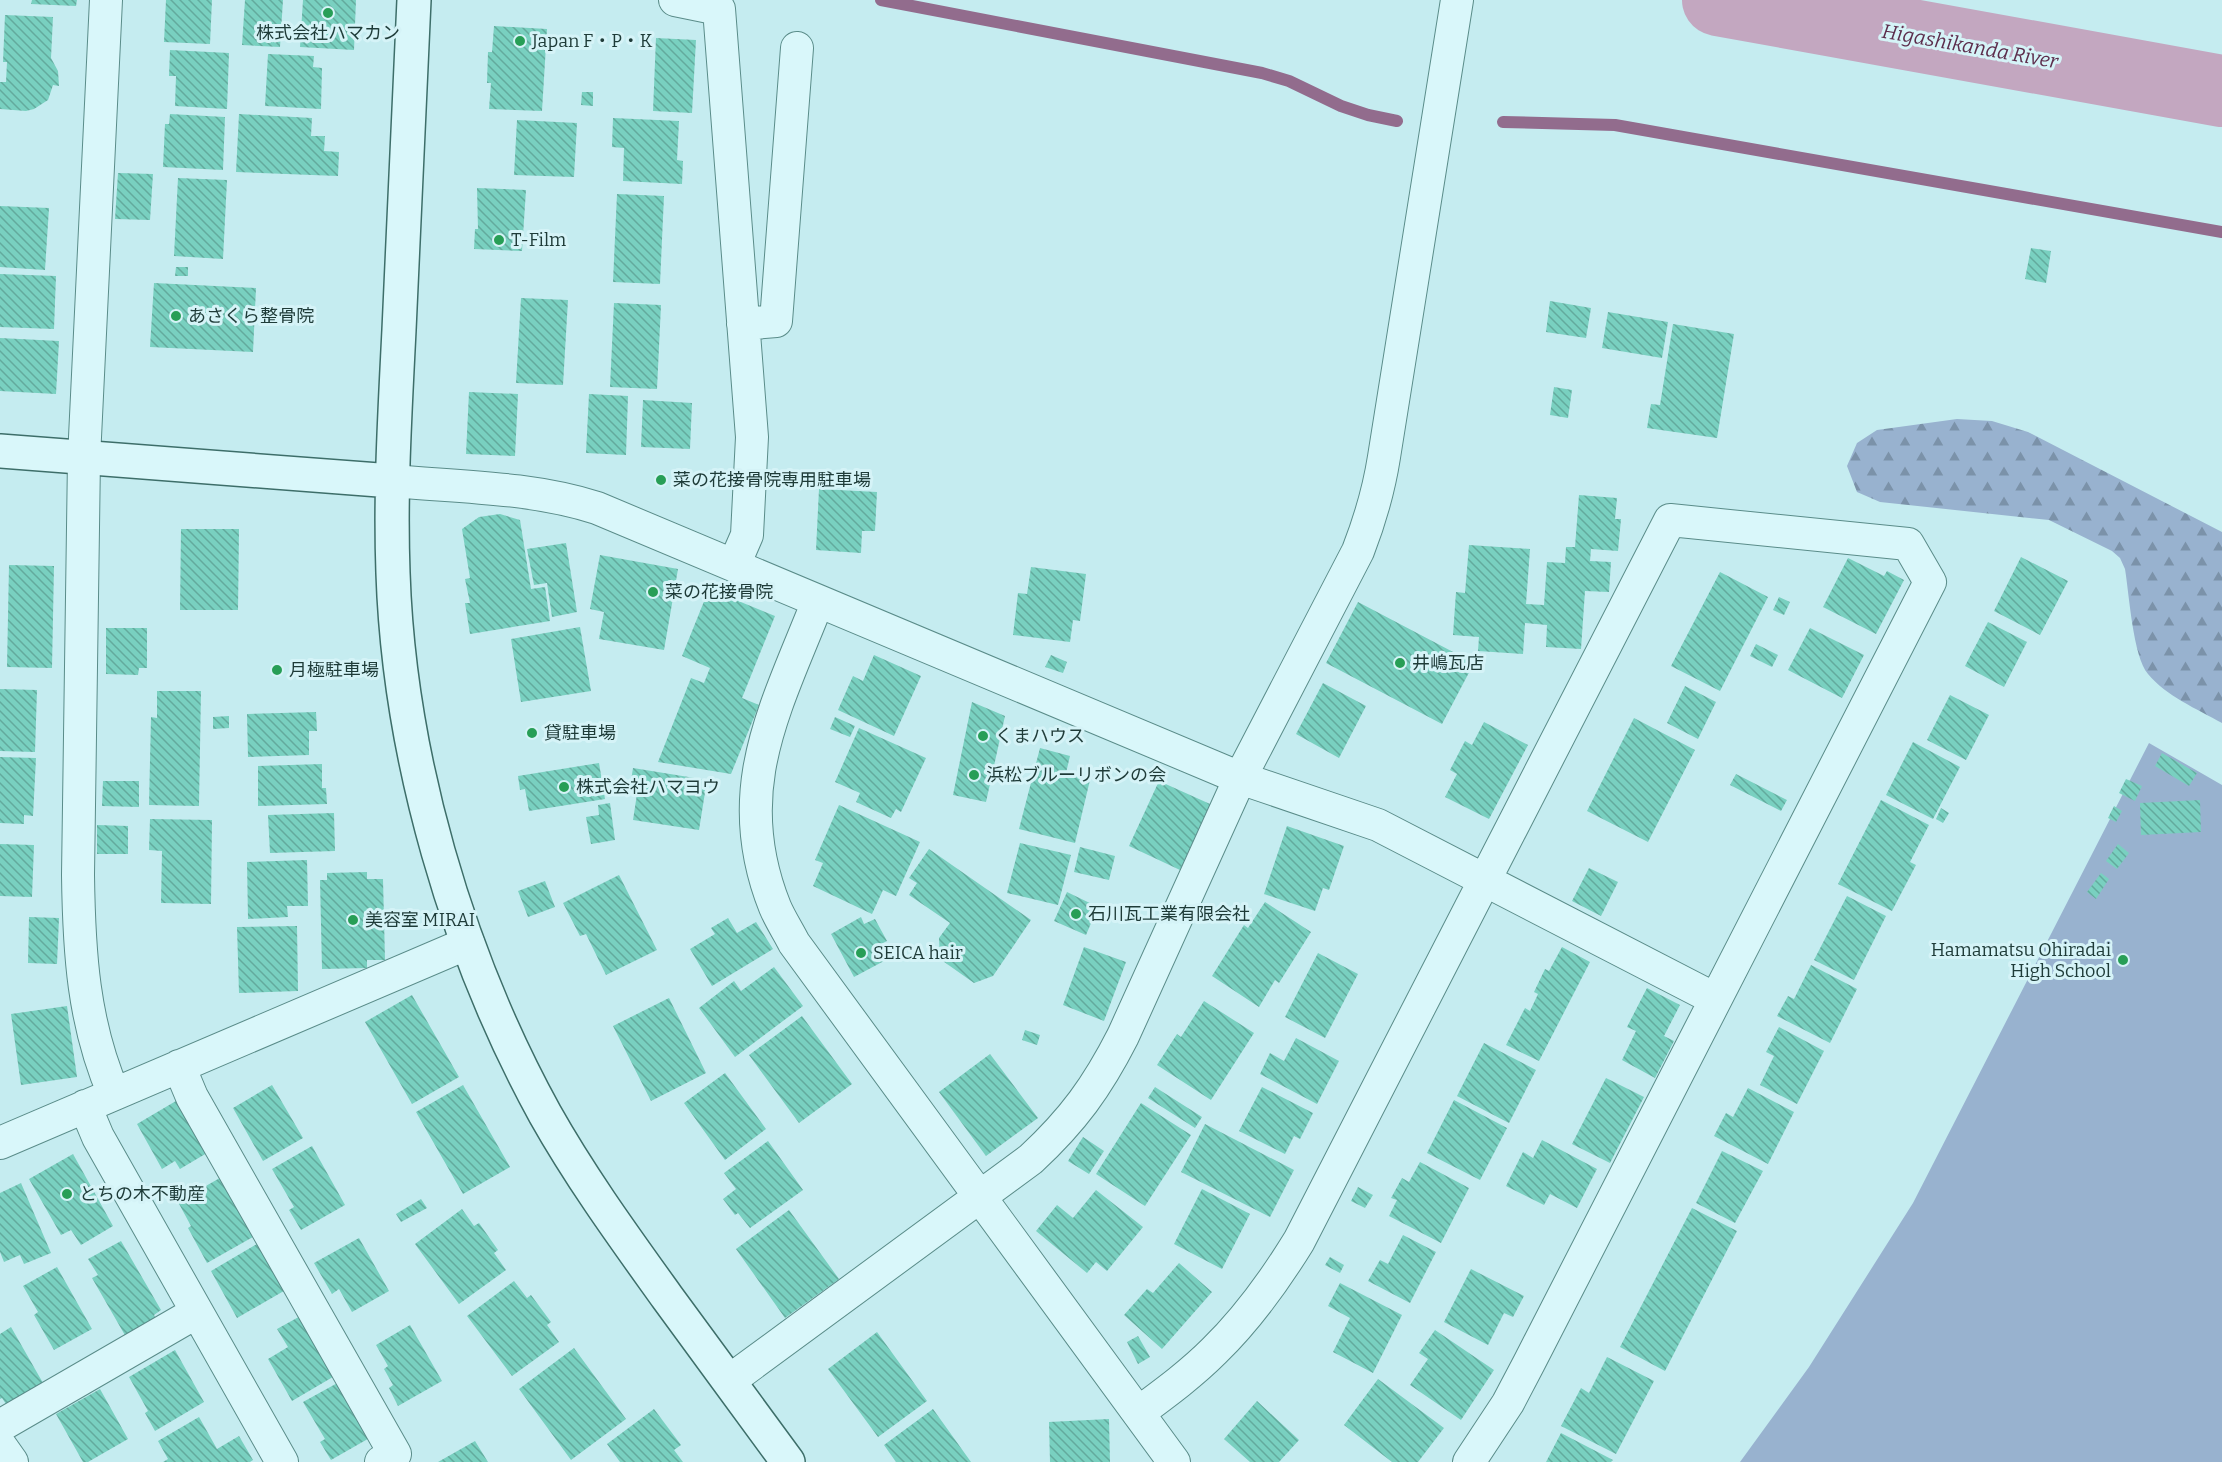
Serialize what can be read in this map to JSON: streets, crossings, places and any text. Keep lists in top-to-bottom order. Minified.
{"water":["Higashikanda River"],"places":["株式会社ハマカン","Japan F・P・K","T-Film","あさくら整骨院","菜の花接骨院専用駐車場","菜の花接骨院","井嶋瓦店","月極駐車場","貸駐車場","くまハウス","浜松ブルーリボンの会","株式会社ハマヨウ","石川瓦工業有限会社","美容室 MIRAI","SEICA hair","Hamamatsu Ohiradai High School","とちの木不動産"]}
